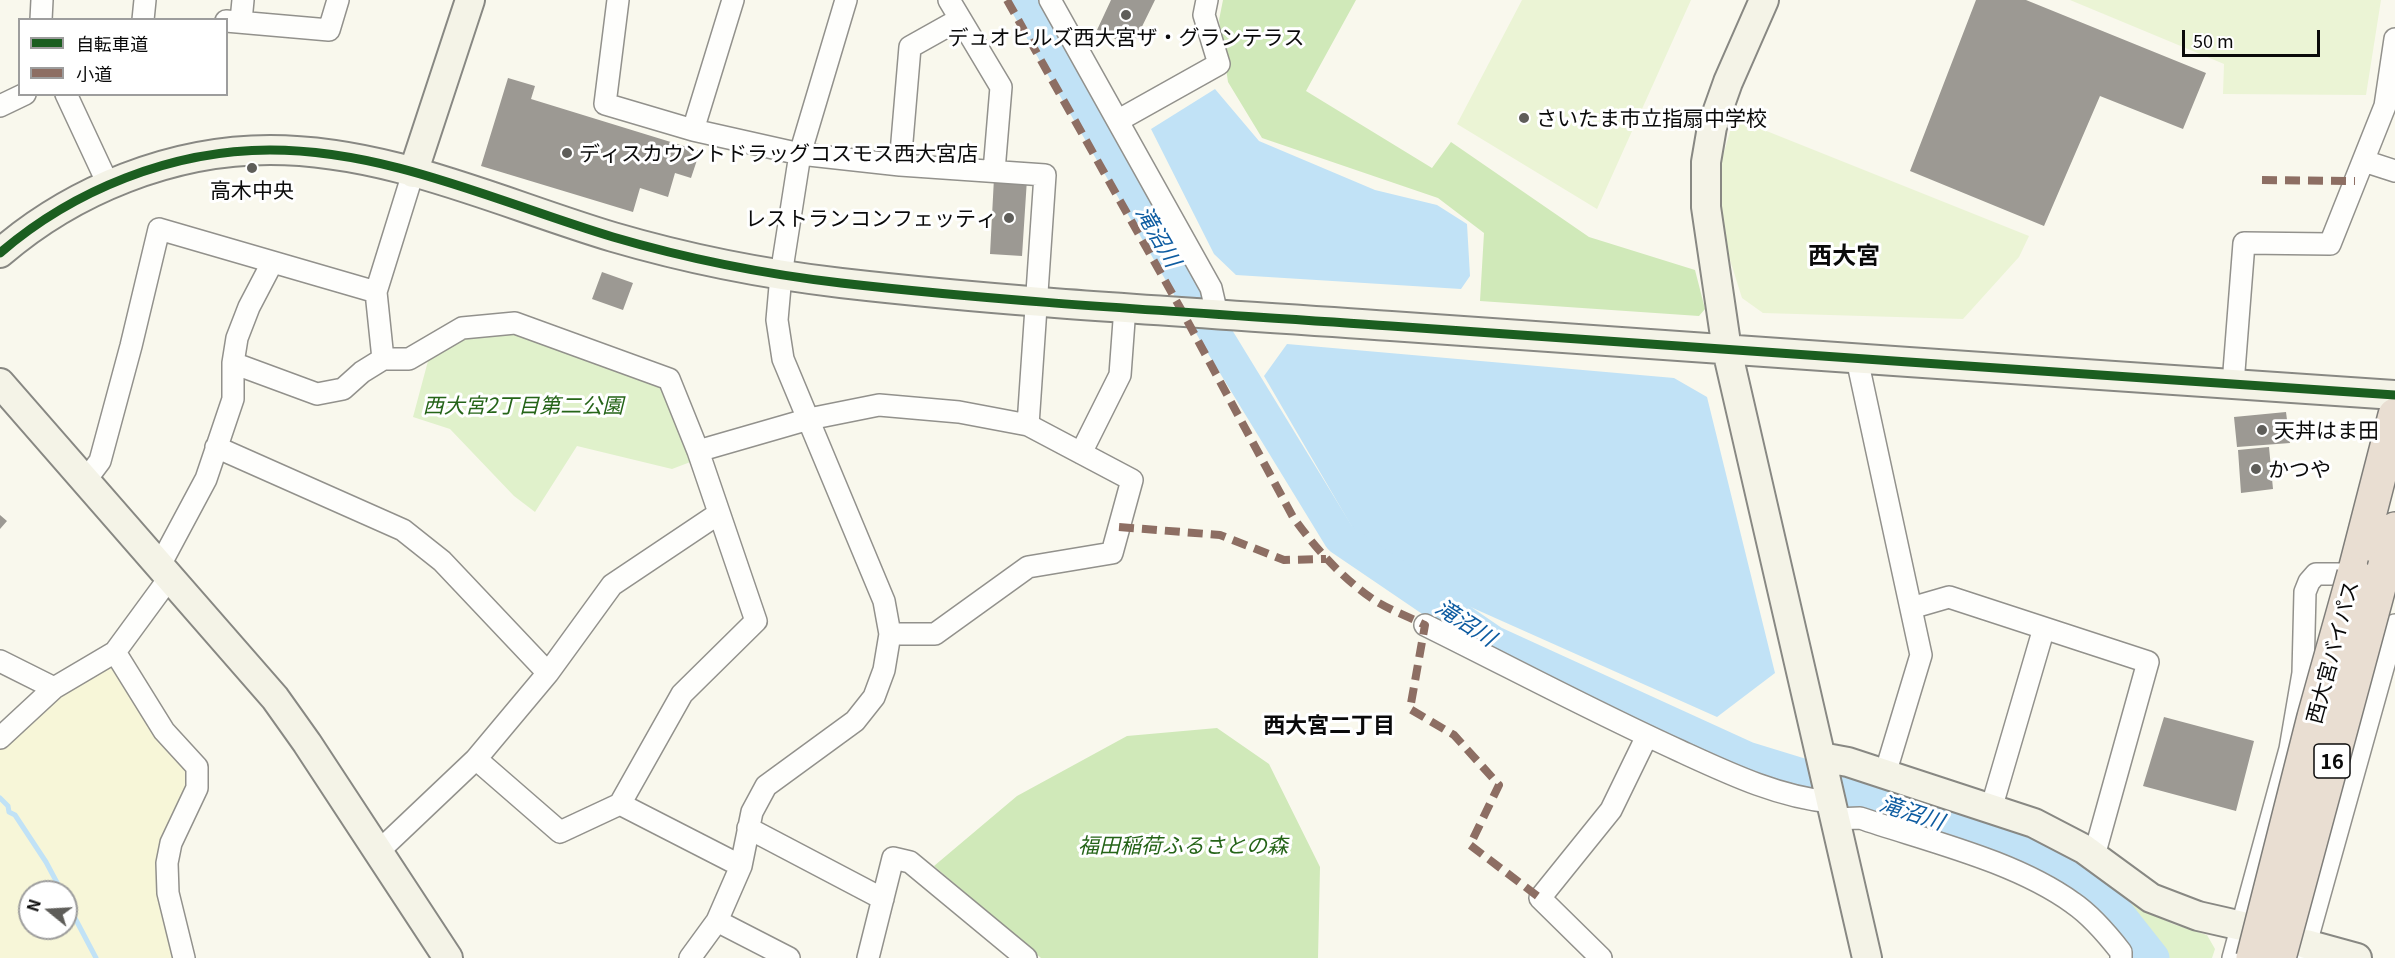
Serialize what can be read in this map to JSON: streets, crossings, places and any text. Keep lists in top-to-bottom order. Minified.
{"streets":{"highway":["西大宮バイパス","16"]},"districts":["西大宮","西大宮二丁目"],"water":["滝沼川"],"parks":["西大宮2丁目第二公園","福田稲荷ふるさとの森"],"places":["デュオヒルズ西大宮ザ・グランテラス","さいたま市立指扇中学校","ディスカウントドラッグコスモス西大宮店","高木中央","レストランコンフェッティ","天丼はま田","かつや"],"legend":["自転車道","小道"],"scale_bar":"50 m","north":"left"}
